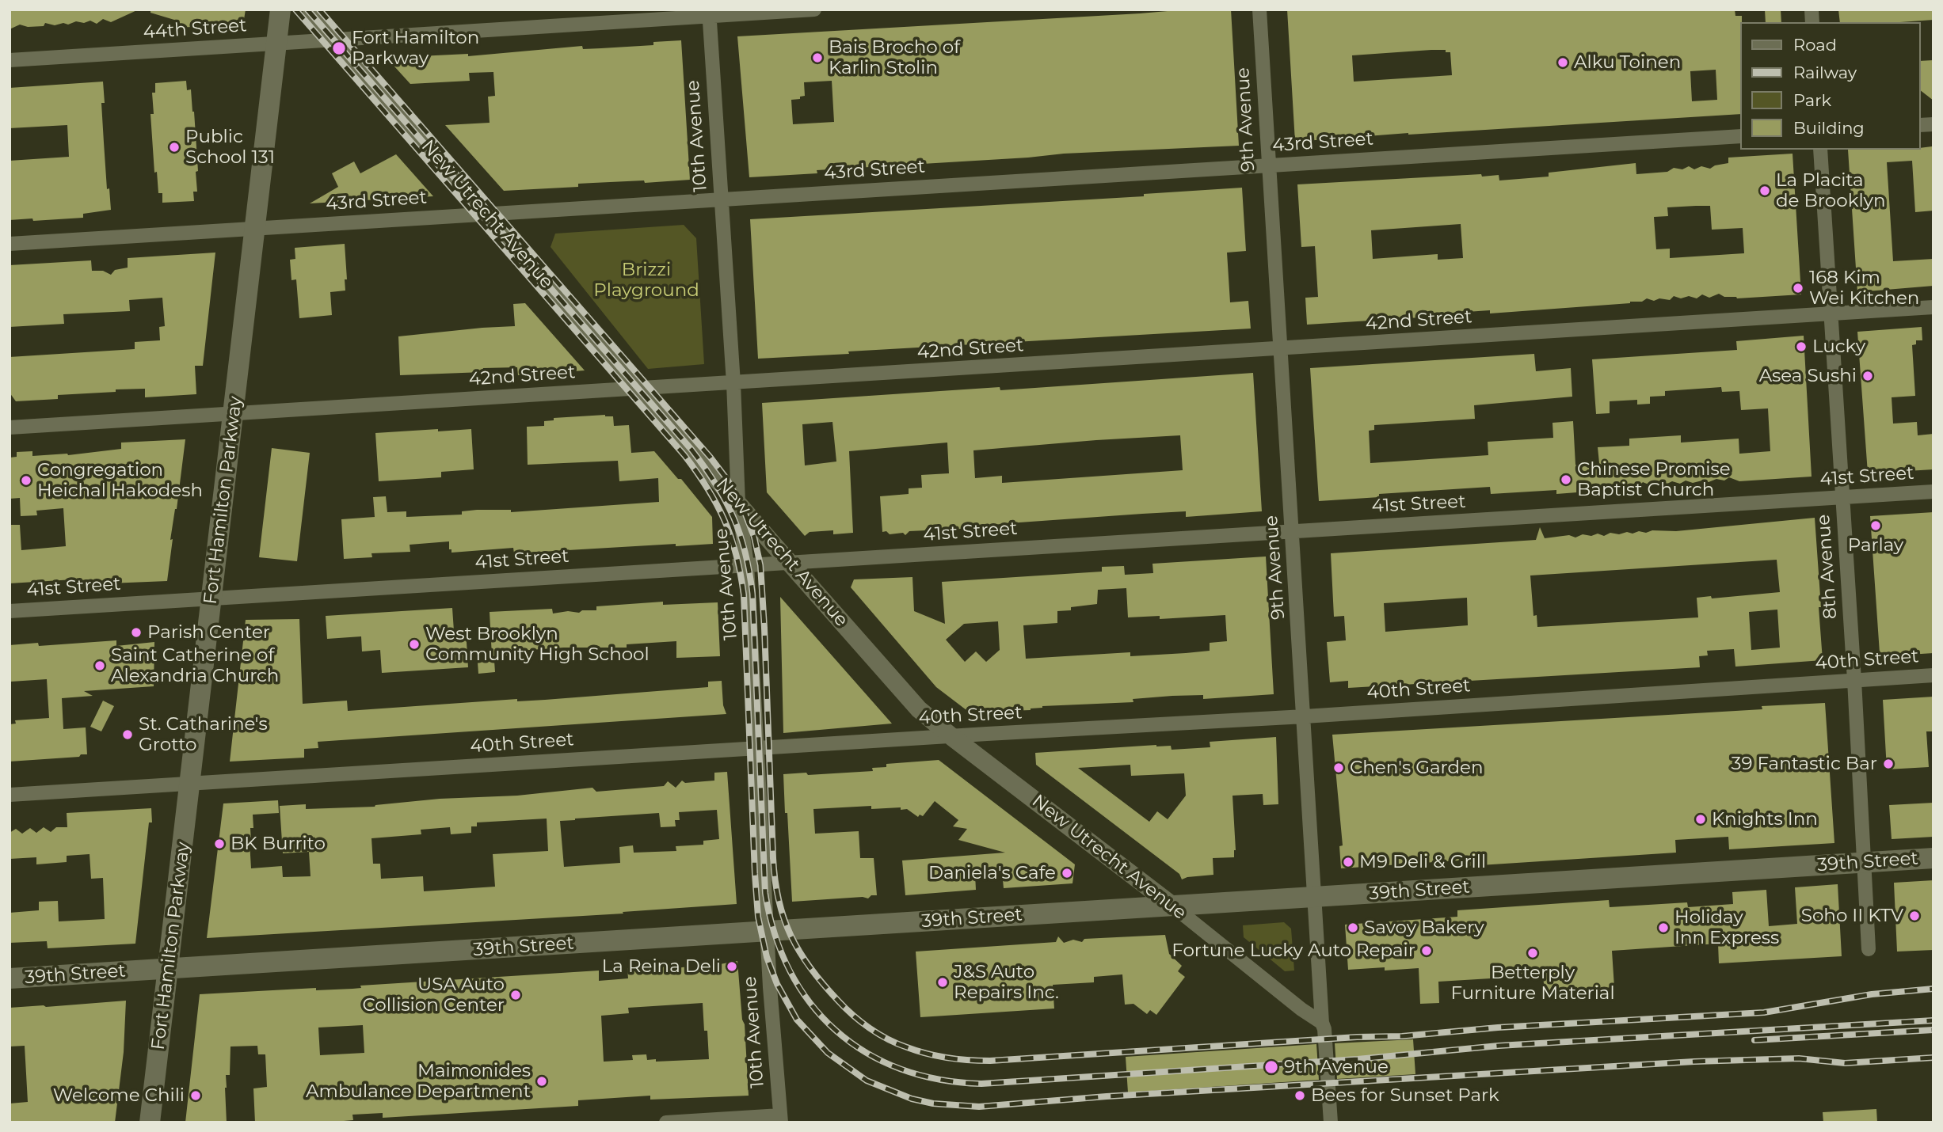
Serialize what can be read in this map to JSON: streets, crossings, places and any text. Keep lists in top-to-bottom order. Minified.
{"streets":{"main road":["Fort Hamilton Parkway","39th Street"],"street":["44th Street","9th Avenue","10th Avenue","43rd Street","New Utrecht Avenue","42nd Street","41st Street","8th Avenue","40th Street"]},"crossings":[["44th Street","10th Avenue"],["44th Street","New Utrecht Avenue"],["44th Street","Fort Hamilton Parkway"],["9th Avenue","43rd Street"],["9th Avenue","New Utrecht Avenue"],["9th Avenue","42nd Street"],["9th Avenue","41st Street"],["9th Avenue","40th Street"],["9th Avenue","39th Street"],["10th Avenue","43rd Street"],["10th Avenue","New Utrecht Avenue"],["10th Avenue","42nd Street"],["10th Avenue","41st Street"],["10th Avenue","40th Street"],["10th Avenue","39th Street"],["43rd Street","New Utrecht Avenue"],["43rd Street","Fort Hamilton Parkway"],["New Utrecht Avenue","42nd Street"],["New Utrecht Avenue","41st Street"],["New Utrecht Avenue","40th Street"],["New Utrecht Avenue","39th Street"],["42nd Street","Fort Hamilton Parkway"],["42nd Street","8th Avenue"],["41st Street","Fort Hamilton Parkway"],["41st Street","8th Avenue"],["Fort Hamilton Parkway","40th Street"],["Fort Hamilton Parkway","39th Street"],["8th Avenue","40th Street"],["8th Avenue","39th Street"]],"parks":["Brizzi Playground"],"places":["Fort Hamilton Parkway","Bais Brocho of Karlin Stolin","Alku Toinen","Public School 131","La Placita de Brooklyn","168 Kim Wei Kitchen","Lucky","Asea Sushi","Chinese Promise Baptist Church","Congregation Heichal Hakodesh","Parlay","Parish Center","West Brooklyn Community High School","Saint Catherine of Alexandria Church","St. Catharine's Grotto","39 Fantastic Bar","Chen's Garden","Knights Inn","BK Burrito","M9 Deli & Grill","Daniela's Cafe","Soho II KTV","Savoy Bakery","Holiday Inn Express","Fortune Lucky Auto Repair","Betterply Furniture Material","La Reina Deli","J&S Auto Repairs Inc.","USA Auto Collision Center","9th Avenue","Maimonides Ambulance Department","Welcome Chili","Bees for Sunset Park"],"legend":["Road","Railway","Park","Building"]}
